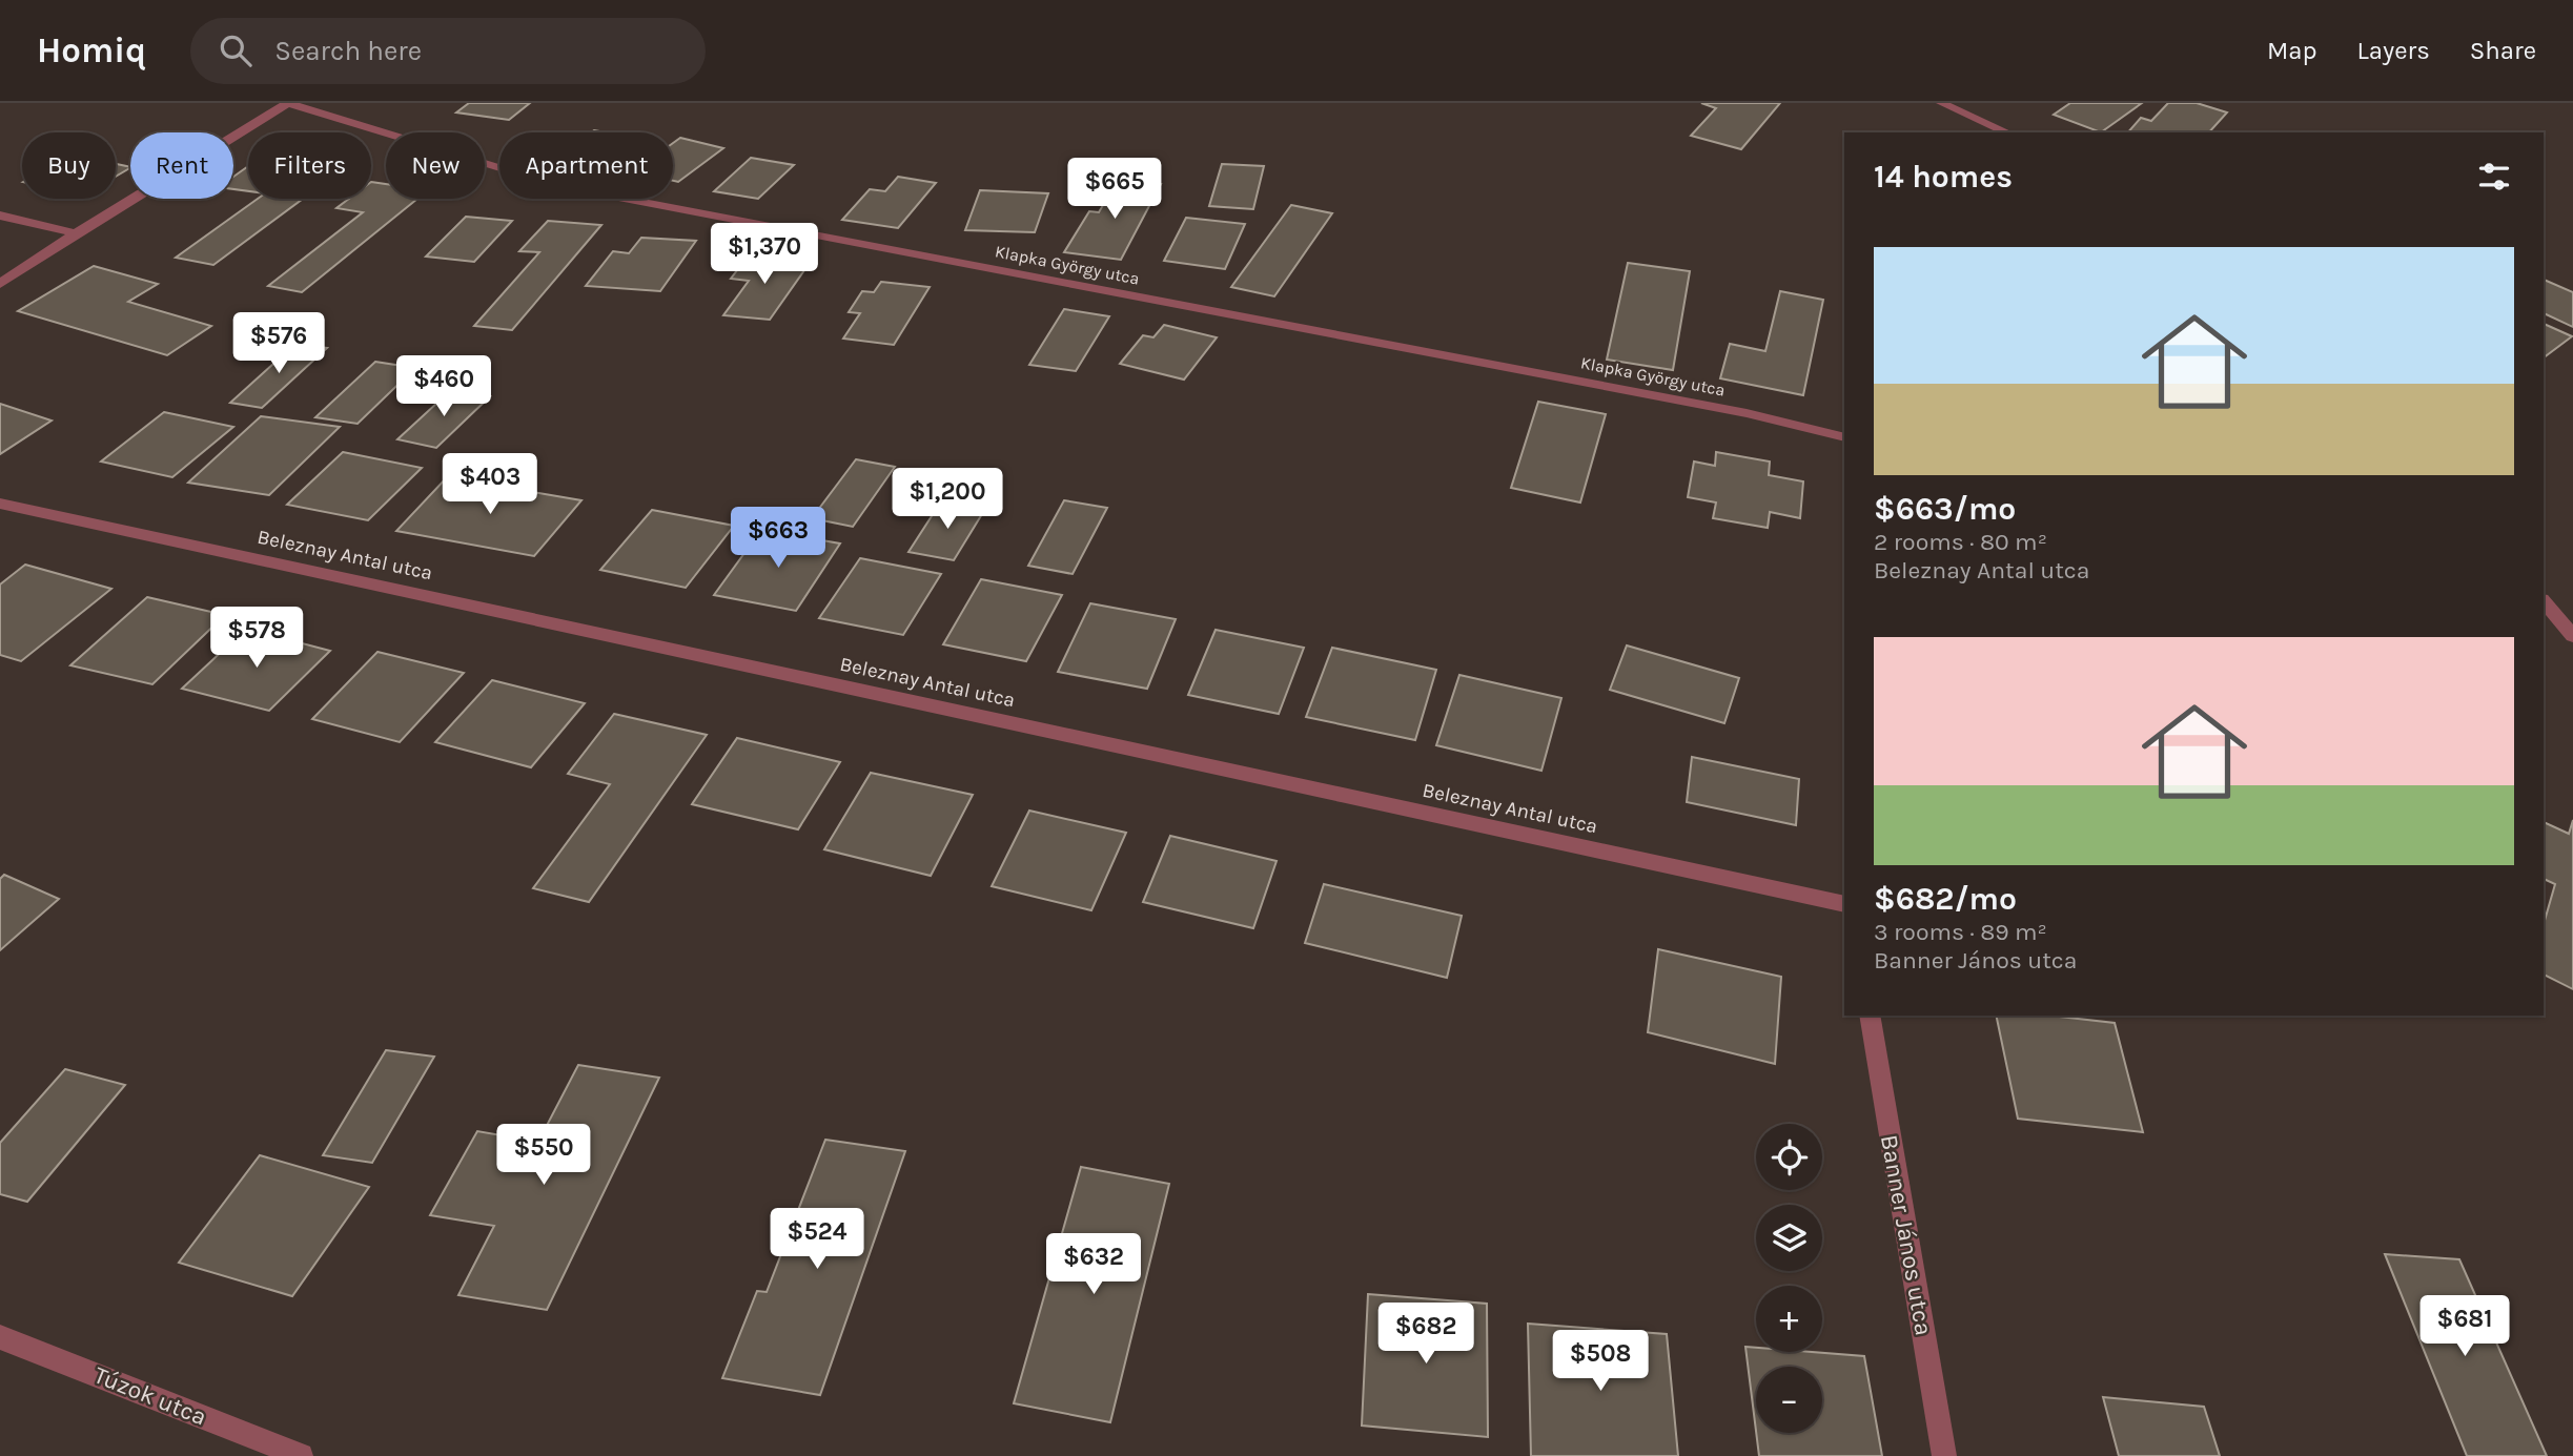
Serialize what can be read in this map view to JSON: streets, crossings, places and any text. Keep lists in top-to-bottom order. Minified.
{"streets":{"street":["Klapka György utca","Beleznay Antal utca","Banner János utca","Túzok utca"]},"page":{"header":"Homiq","search":"Search here","nav":["Map","Layers","Share"],"chip":["Buy","Rent","Filters","New","Apartment"],"heading":"14 homes","price":["$665","$1,370","$576","$460","$403","$1,200","$663","$578","$550","$524","$632","$681","$682","$508"],"list":[{"name":"$663/mo","note":"2 rooms · 80 m² · Beleznay Antal utca"},{"name":"$682/mo","note":"3 rooms · 89 m² · Banner János utca"}],"map_buttons":["+","−"]}}
